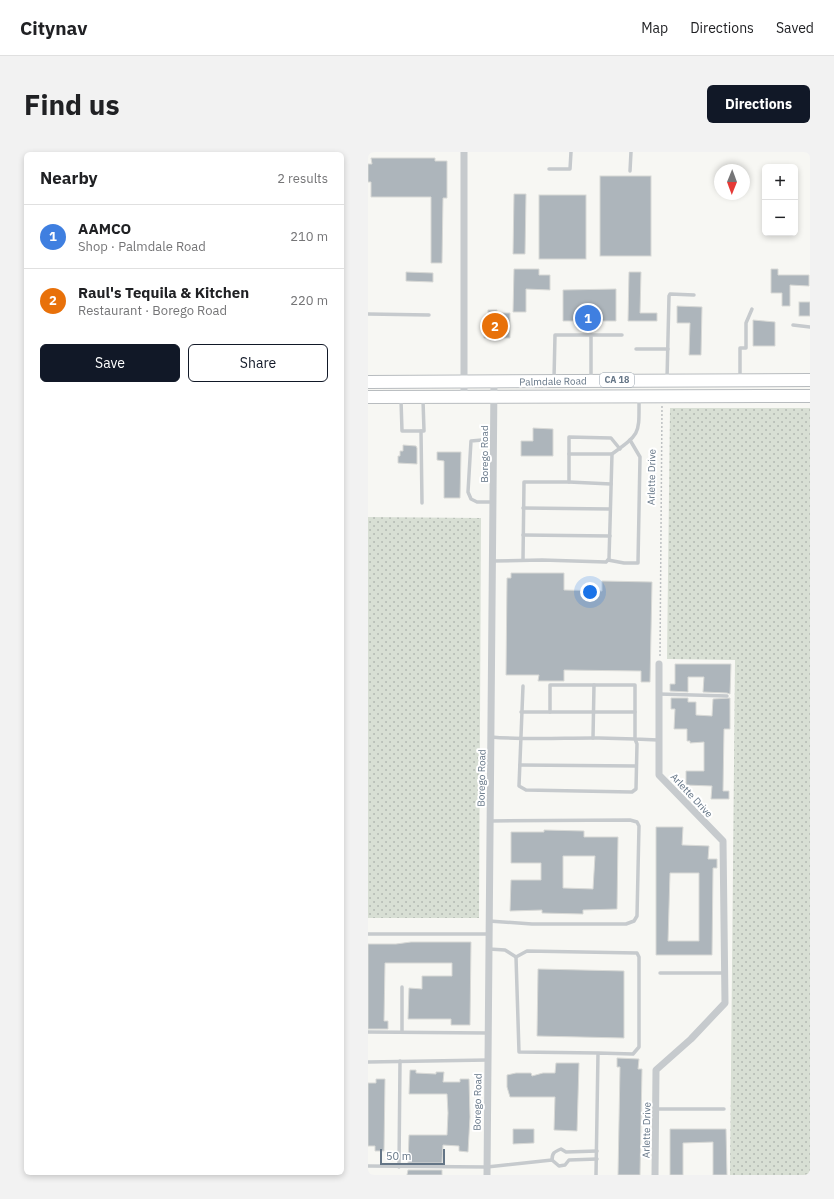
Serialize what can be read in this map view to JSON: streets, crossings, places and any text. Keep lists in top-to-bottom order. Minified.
{"streets":{"highway":["CA 18","Palmdale Road"],"street":["Borego Road","Arlette Drive"]},"crossings":[["Palmdale Road","Borego Road"],["Palmdale Road","Arlette Drive"]],"scale_bar":"50 m","north":"bottom","page":{"header":"Citynav","nav":["Map","Directions","Saved"],"buttons":["Directions",["Save","Share"]],"title":"Find us","heading":["Nearby","2 results"],"map_buttons":["+","−"],"list":[{"mark":"1","name":"AAMCO","note":"Shop · Palmdale Road","value":"210 m"},{"mark":"2","name":"Raul's Tequila & Kitchen","note":"Restaurant · Borego Road","value":"220 m"}],"pins":["1","2"],"scale":"50 m"}}
